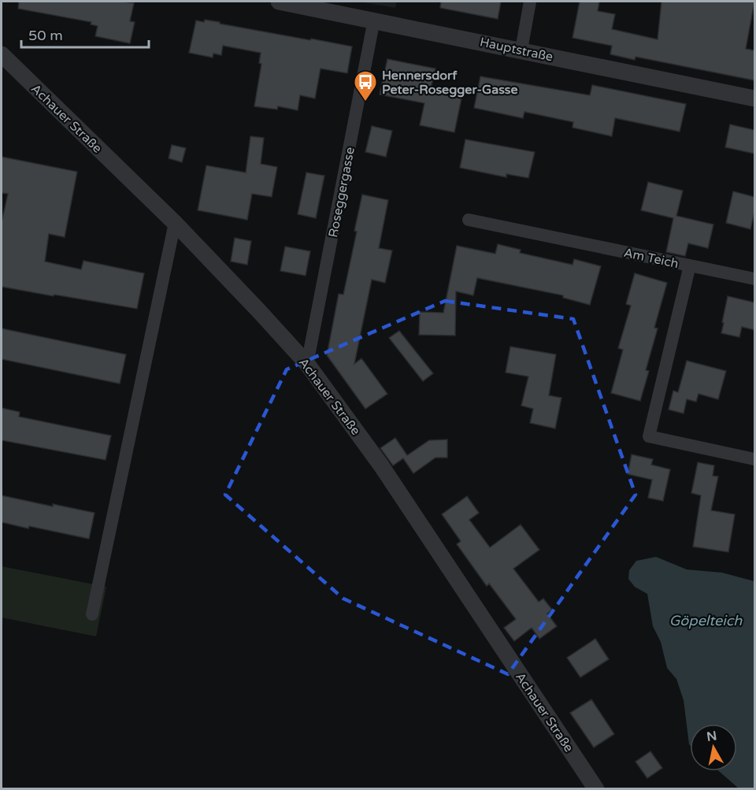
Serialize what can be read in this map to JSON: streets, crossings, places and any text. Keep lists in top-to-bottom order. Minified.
{"streets":{"street":["Hauptstraße","Achauer Straße","Roseggergasse","Am Teich"]},"crossings":[["Hauptstraße","Roseggergasse"],["Achauer Straße","Roseggergasse"]],"water":["Göpelteich"],"places":{"bus stop":["Hennersdorf Peter-Rosegger-Gasse"]},"scale_bar":"50 m","north":"top"}
